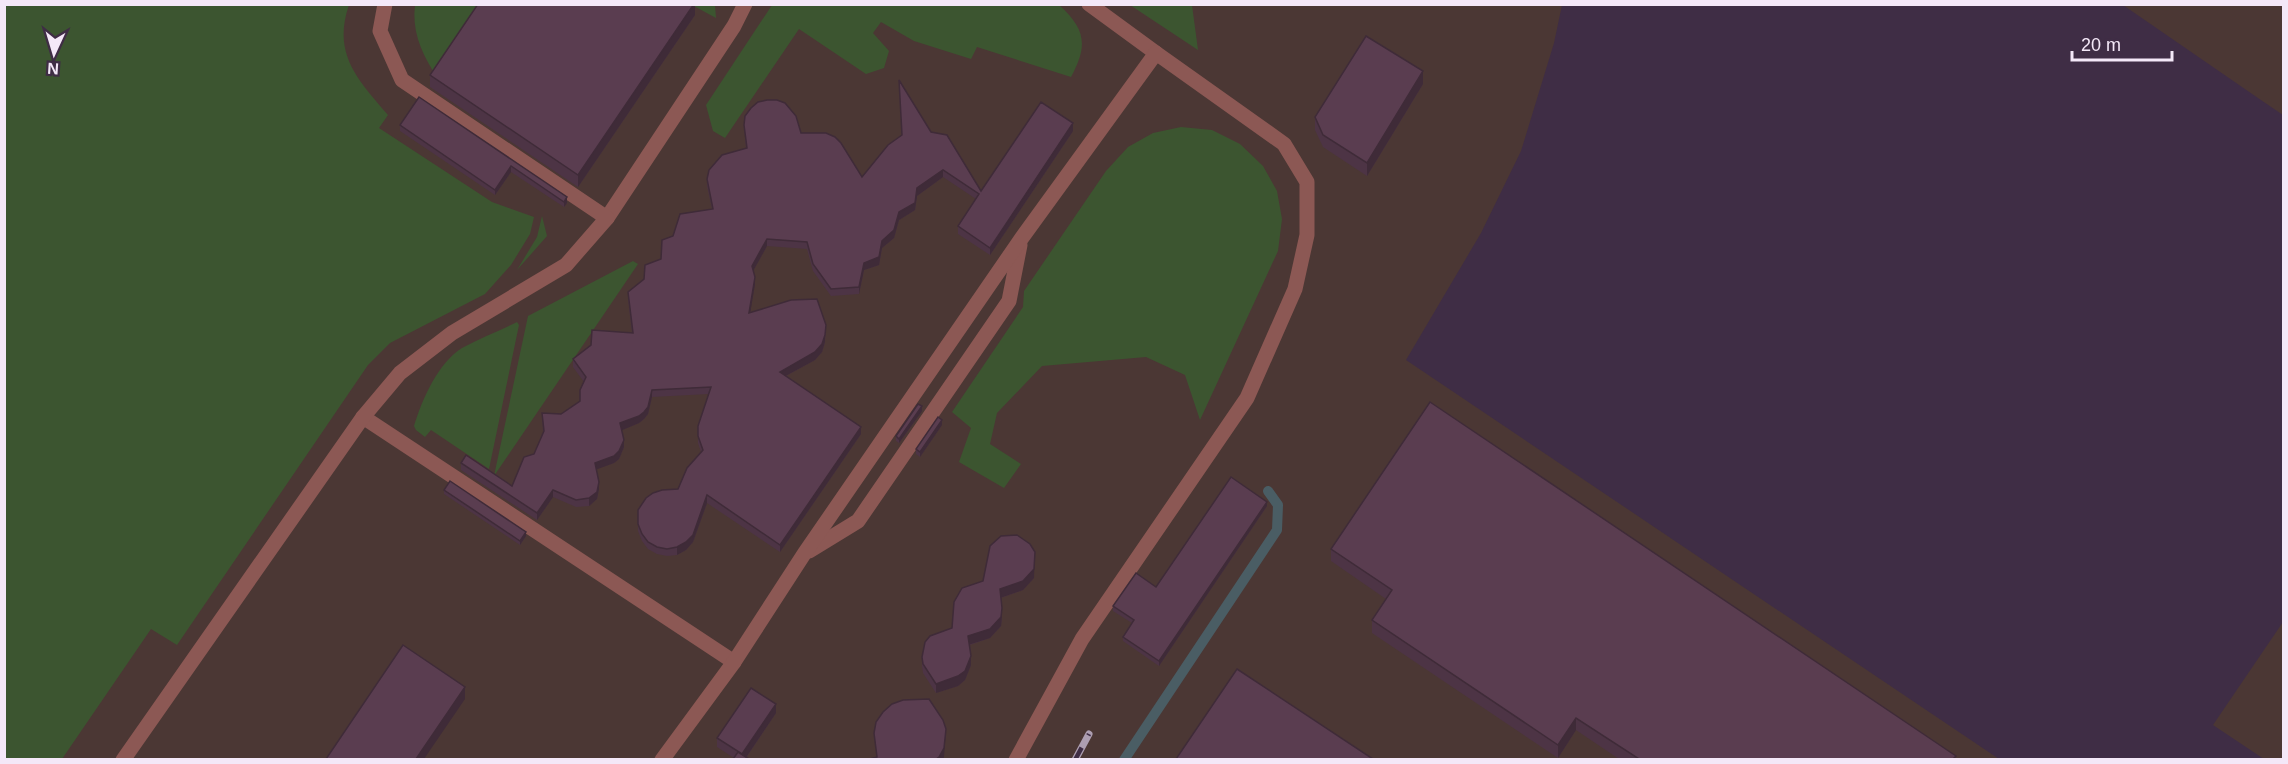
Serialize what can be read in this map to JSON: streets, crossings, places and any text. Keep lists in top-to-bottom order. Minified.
{"scale_bar":"20 m","north":"bottom"}
